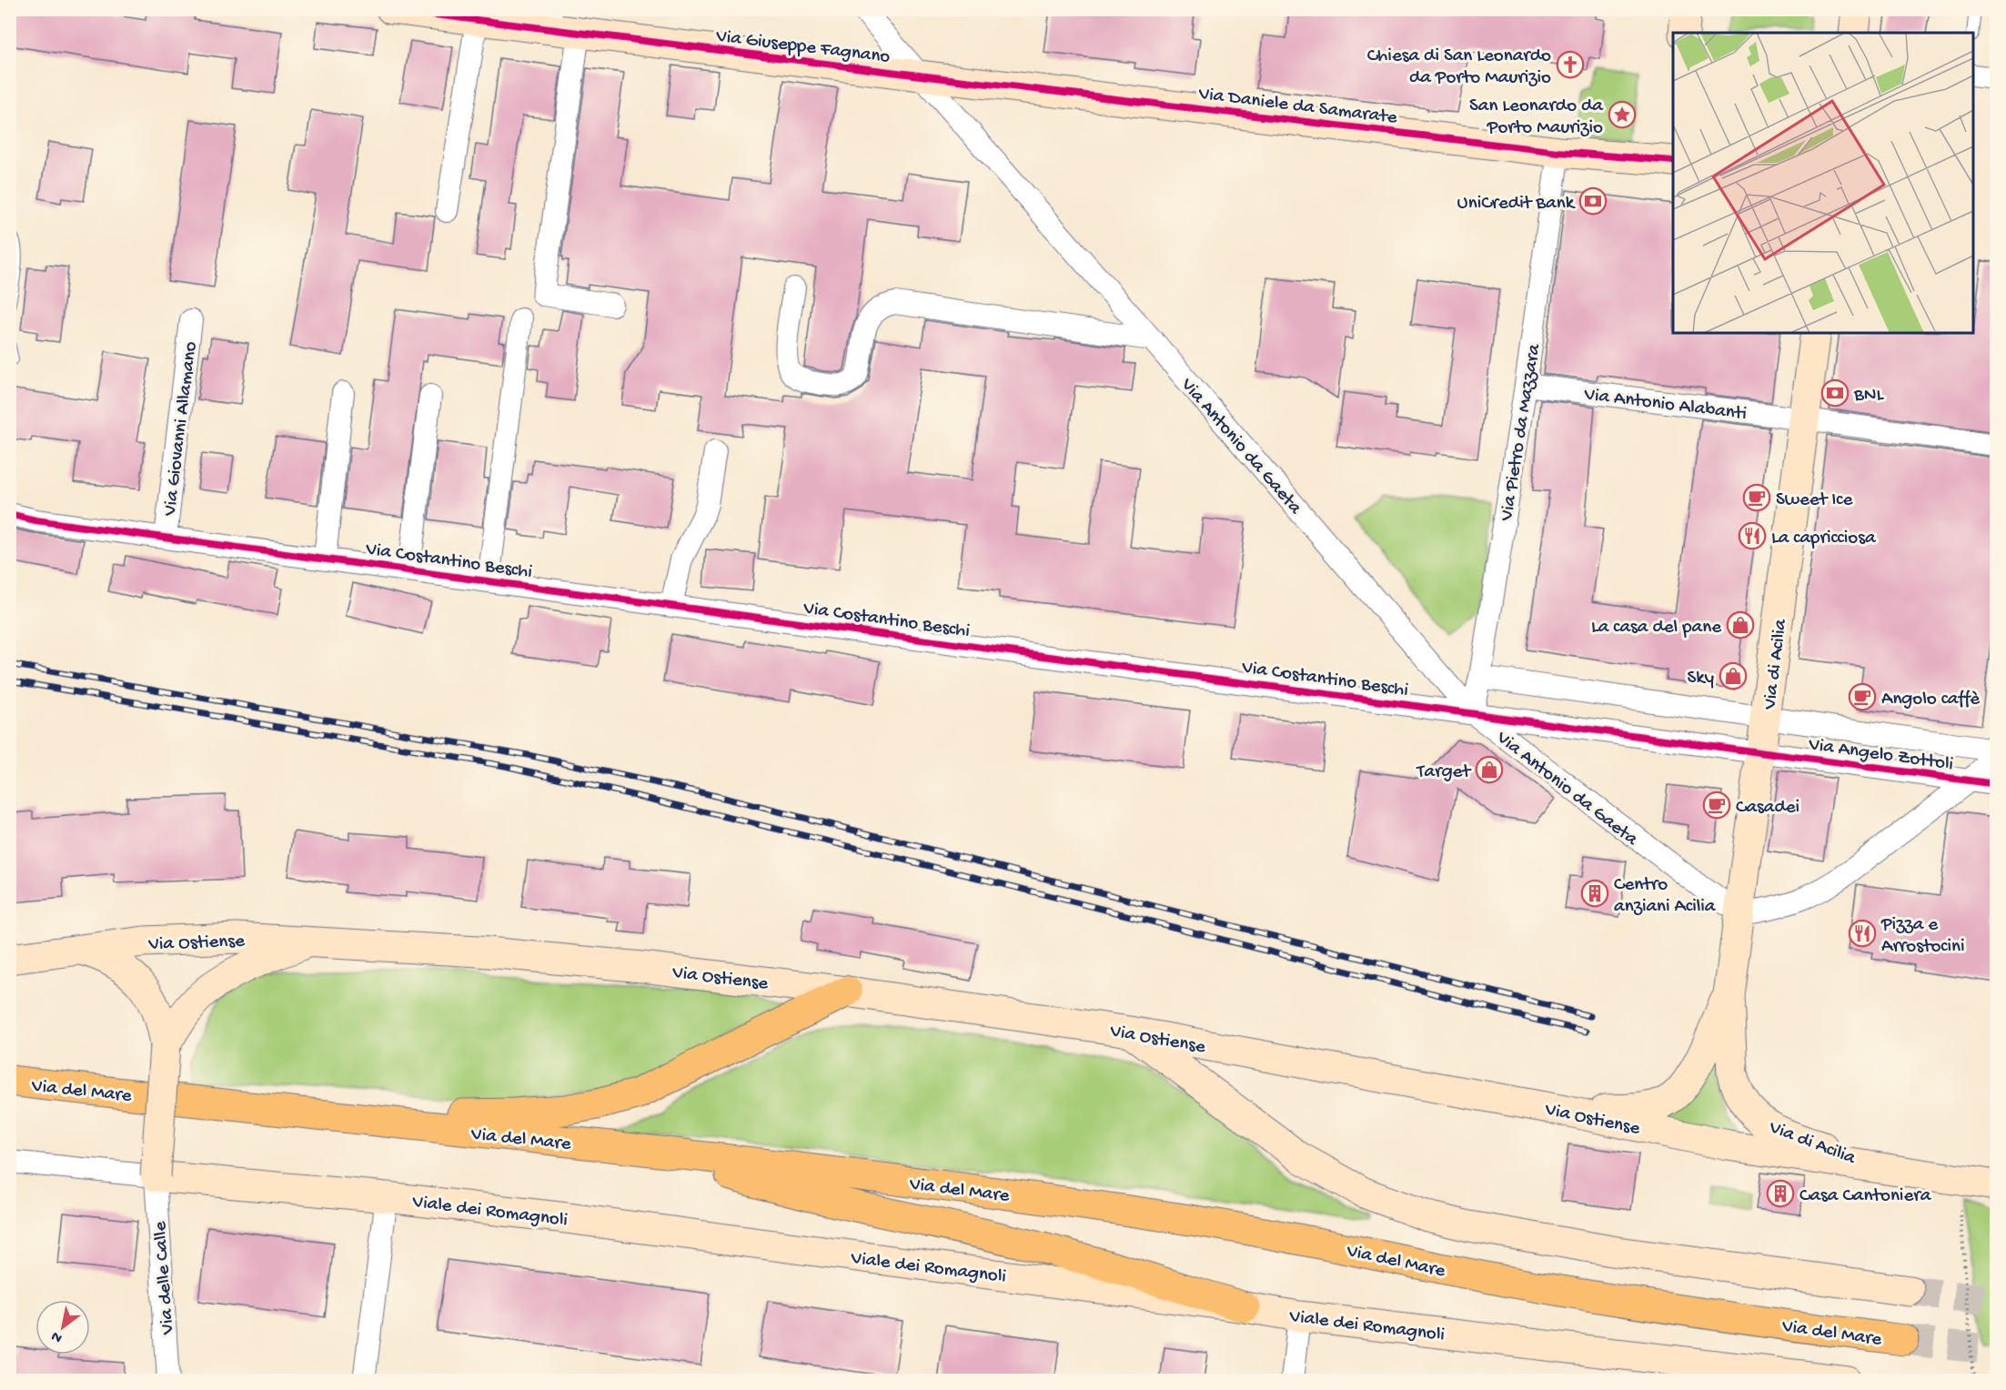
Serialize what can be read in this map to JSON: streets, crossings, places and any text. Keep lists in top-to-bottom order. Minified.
{"streets":{"main road":["Via Giuseppe Fagnano","Via Daniele da Samarate","Via di Acilia","Via Ostiense","Via del Mare","Viale dei Romagnoli"],"street":["Via Antonio Alabanti","Via Giovanni Allamano","Via Pietro da Mazzara","Via Antonio da Gaeta","Via Costantino Beschi","Via Angelo Zottoli","Via delle Calle"]},"crossings":[["Via Giuseppe Fagnano","Via Daniele da Samarate"],["Via Giuseppe Fagnano","Via Antonio da Gaeta"],["Via Daniele da Samarate","Via Pietro da Mazzara"],["Via Daniele da Samarate","Via Antonio da Gaeta"],["Via Antonio Alabanti","Via Pietro da Mazzara"],["Via Antonio Alabanti","Via di Acilia"],["Via Giovanni Allamano","Via Costantino Beschi"],["Via Pietro da Mazzara","Via Antonio da Gaeta"],["Via Pietro da Mazzara","Via Costantino Beschi"],["Via Antonio da Gaeta","Via Costantino Beschi"],["Via Antonio da Gaeta","Via di Acilia"],["Via Costantino Beschi","Via di Acilia"],["Via Costantino Beschi","Via Angelo Zottoli"],["Via di Acilia","Via Angelo Zottoli"],["Via di Acilia","Via Ostiense"],["Via Ostiense","Viale dei Romagnoli"],["Via Ostiense","Via delle Calle"],["Viale dei Romagnoli","Via delle Calle"]],"places":{"church":["Chiesa di San Leonardo da Porto Maurizio"],"place":["San Leonardo da Porto Maurizio"],"bank":["UniCredit Bank","BNL"],"cafe":["Sweet Ice","Angolo caffè","Casadei"],"restaurant":["La capricciosa","Pizza e Arrostocini"],"shop":["La casa del pane","Sky","Target"],"building":["Centro anziani Acilia","Casa Cantoniera"]},"north":"bottom left"}
